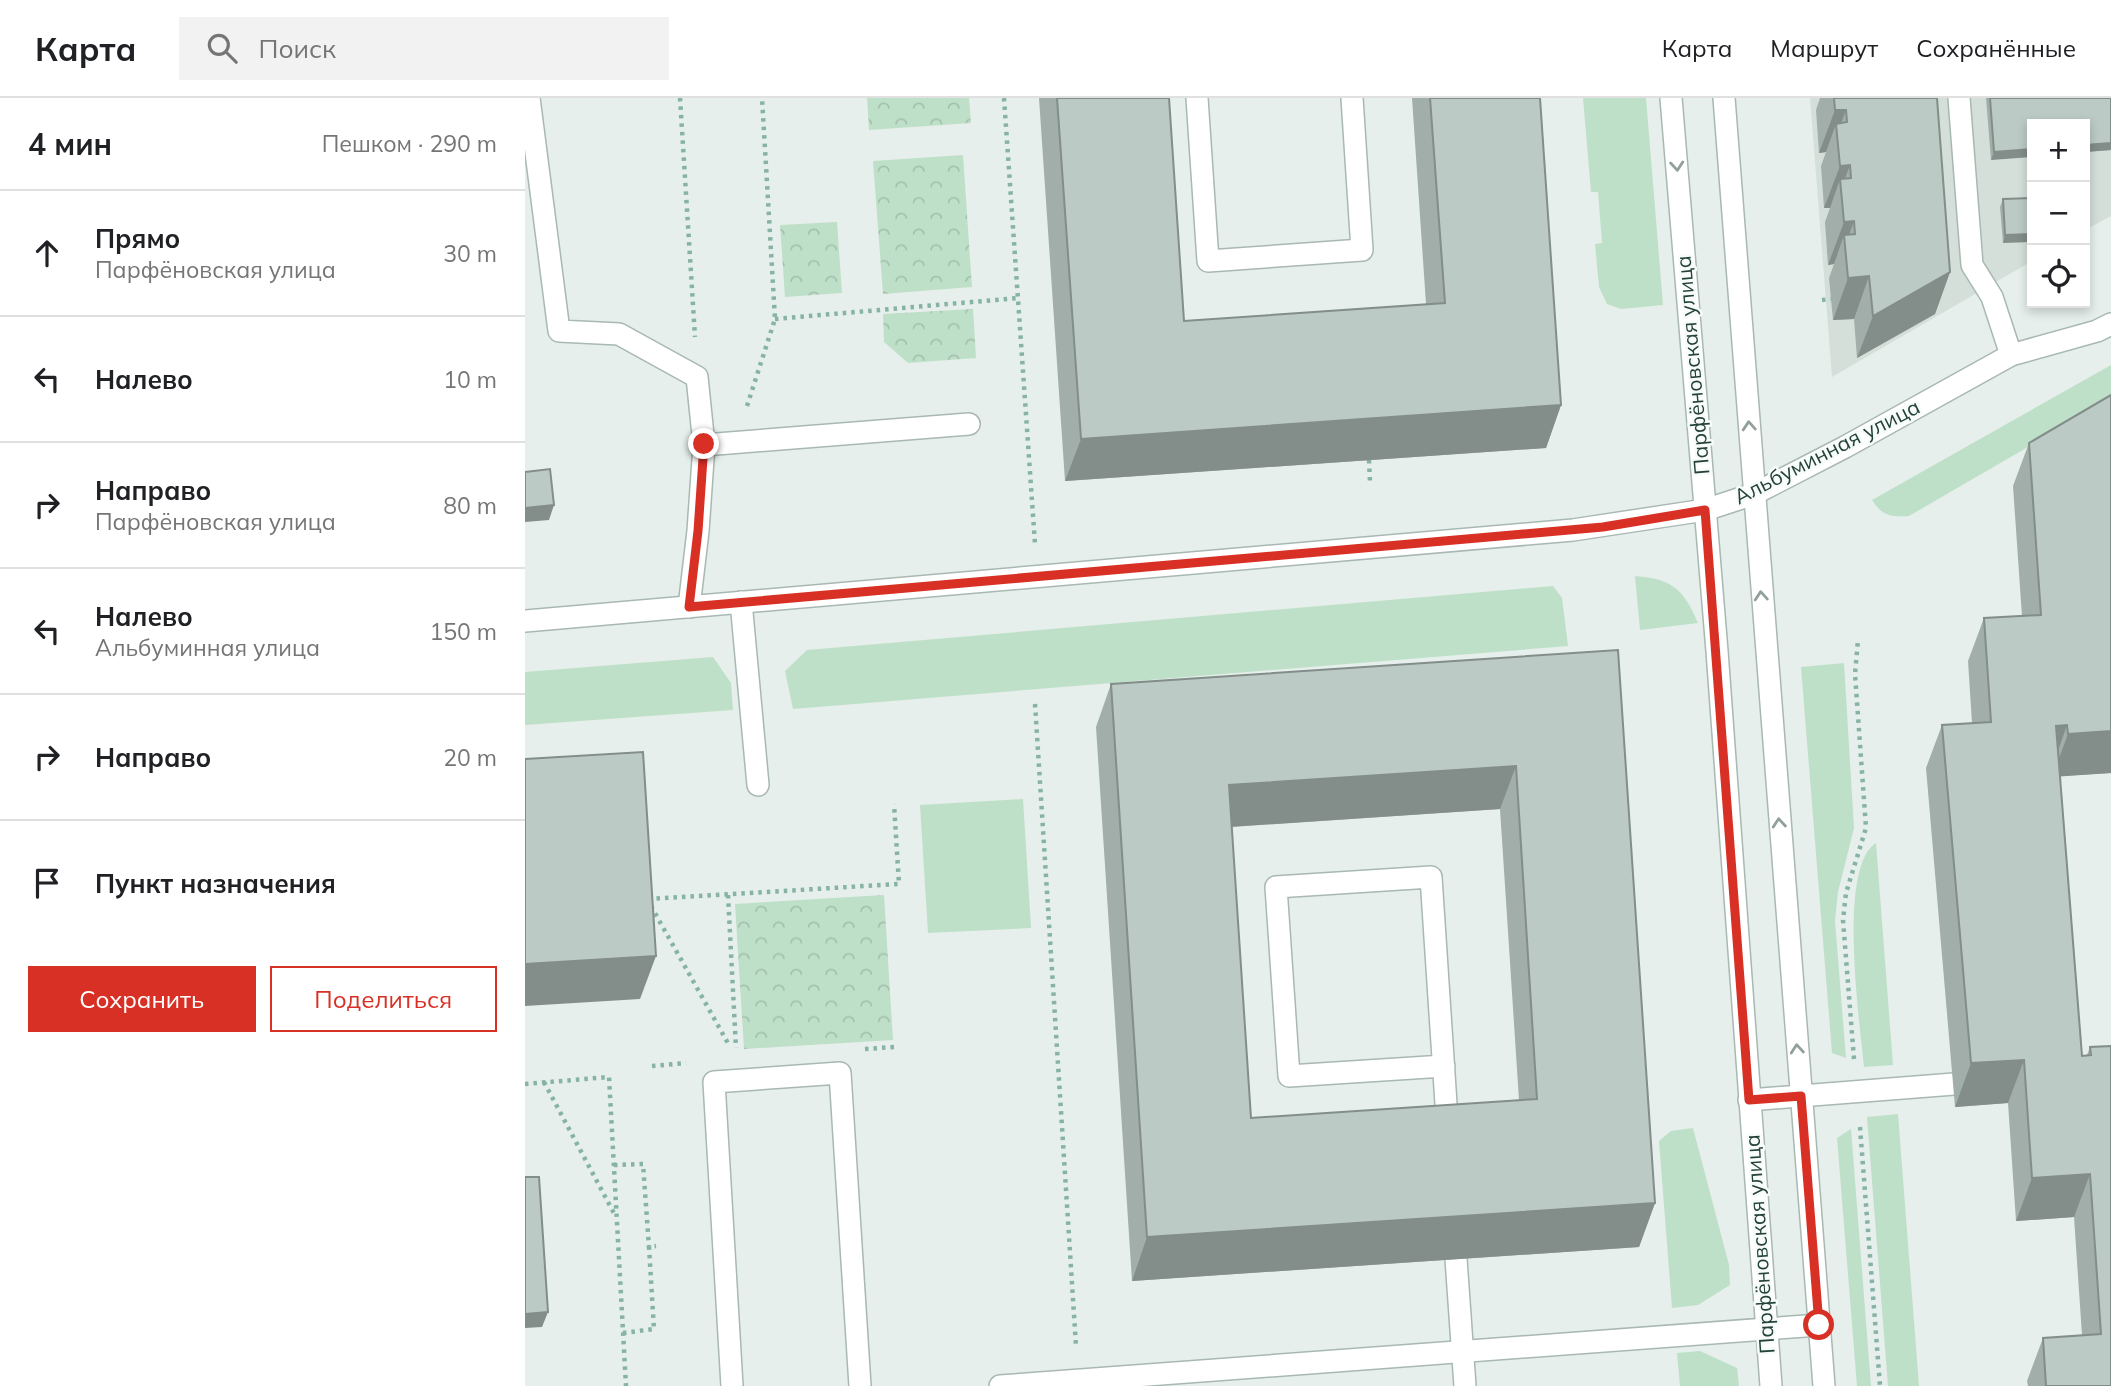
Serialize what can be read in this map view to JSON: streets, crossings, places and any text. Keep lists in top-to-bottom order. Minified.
{"streets":{"street":["Парфёновская улица","Альбуминная улица"]},"crossings":[["Парфёновская улица","Альбуминная улица"]],"page":{"header":"Карта","search":"Поиск","nav":["Карта","Маршрут","Сохранённые"],"heading":["4 мин","Пешком · 290 m"],"map_buttons":["+","−"],"list":[["Прямо","Парфёновская улица","30 m"],["Налево","10 m"],["Направо","Парфёновская улица","80 m"],["Налево","Альбуминная улица","150 m"],["Направо","20 m"],"Пункт назначения"],"buttons":["Сохранить","Поделиться"]}}
